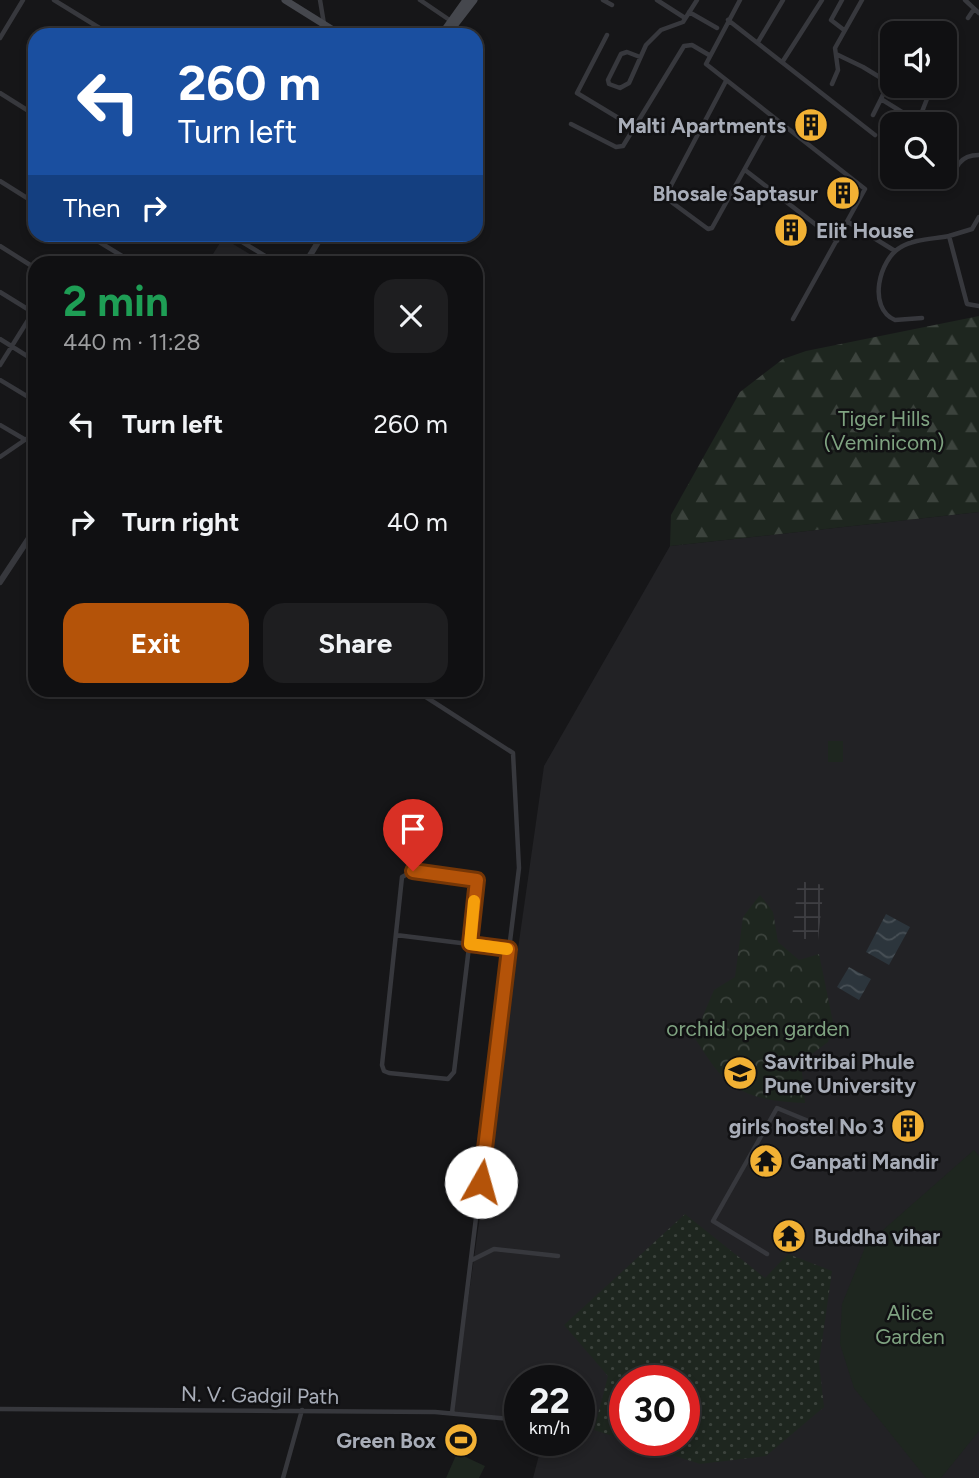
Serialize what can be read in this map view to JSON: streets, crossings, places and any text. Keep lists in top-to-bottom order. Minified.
{"streets":{"street":["N. V. Gadgil Path"]},"parks":["Tiger Hills (Veminicom)","orchid open garden","Alice Garden"],"places":{"building":["Malti Apartments","Bhosale Saptasur","Elit House","girls hostel No 3"],"school or university":["Savitribai Phule Pune University"],"temple":["Ganpati Mandir","Buddha vihar"],"sports":["Green Box"]},"page":{"turn":["260 m","Turn left"],"then":"Then","heading":["2 min","440 m · 11:28"],"list":[{"name":"Turn left","value":"260 m"},{"name":"Turn right","value":"40 m"}],"buttons":["Exit","Share"],"speed":"22 km/h","limit":"30"}}
